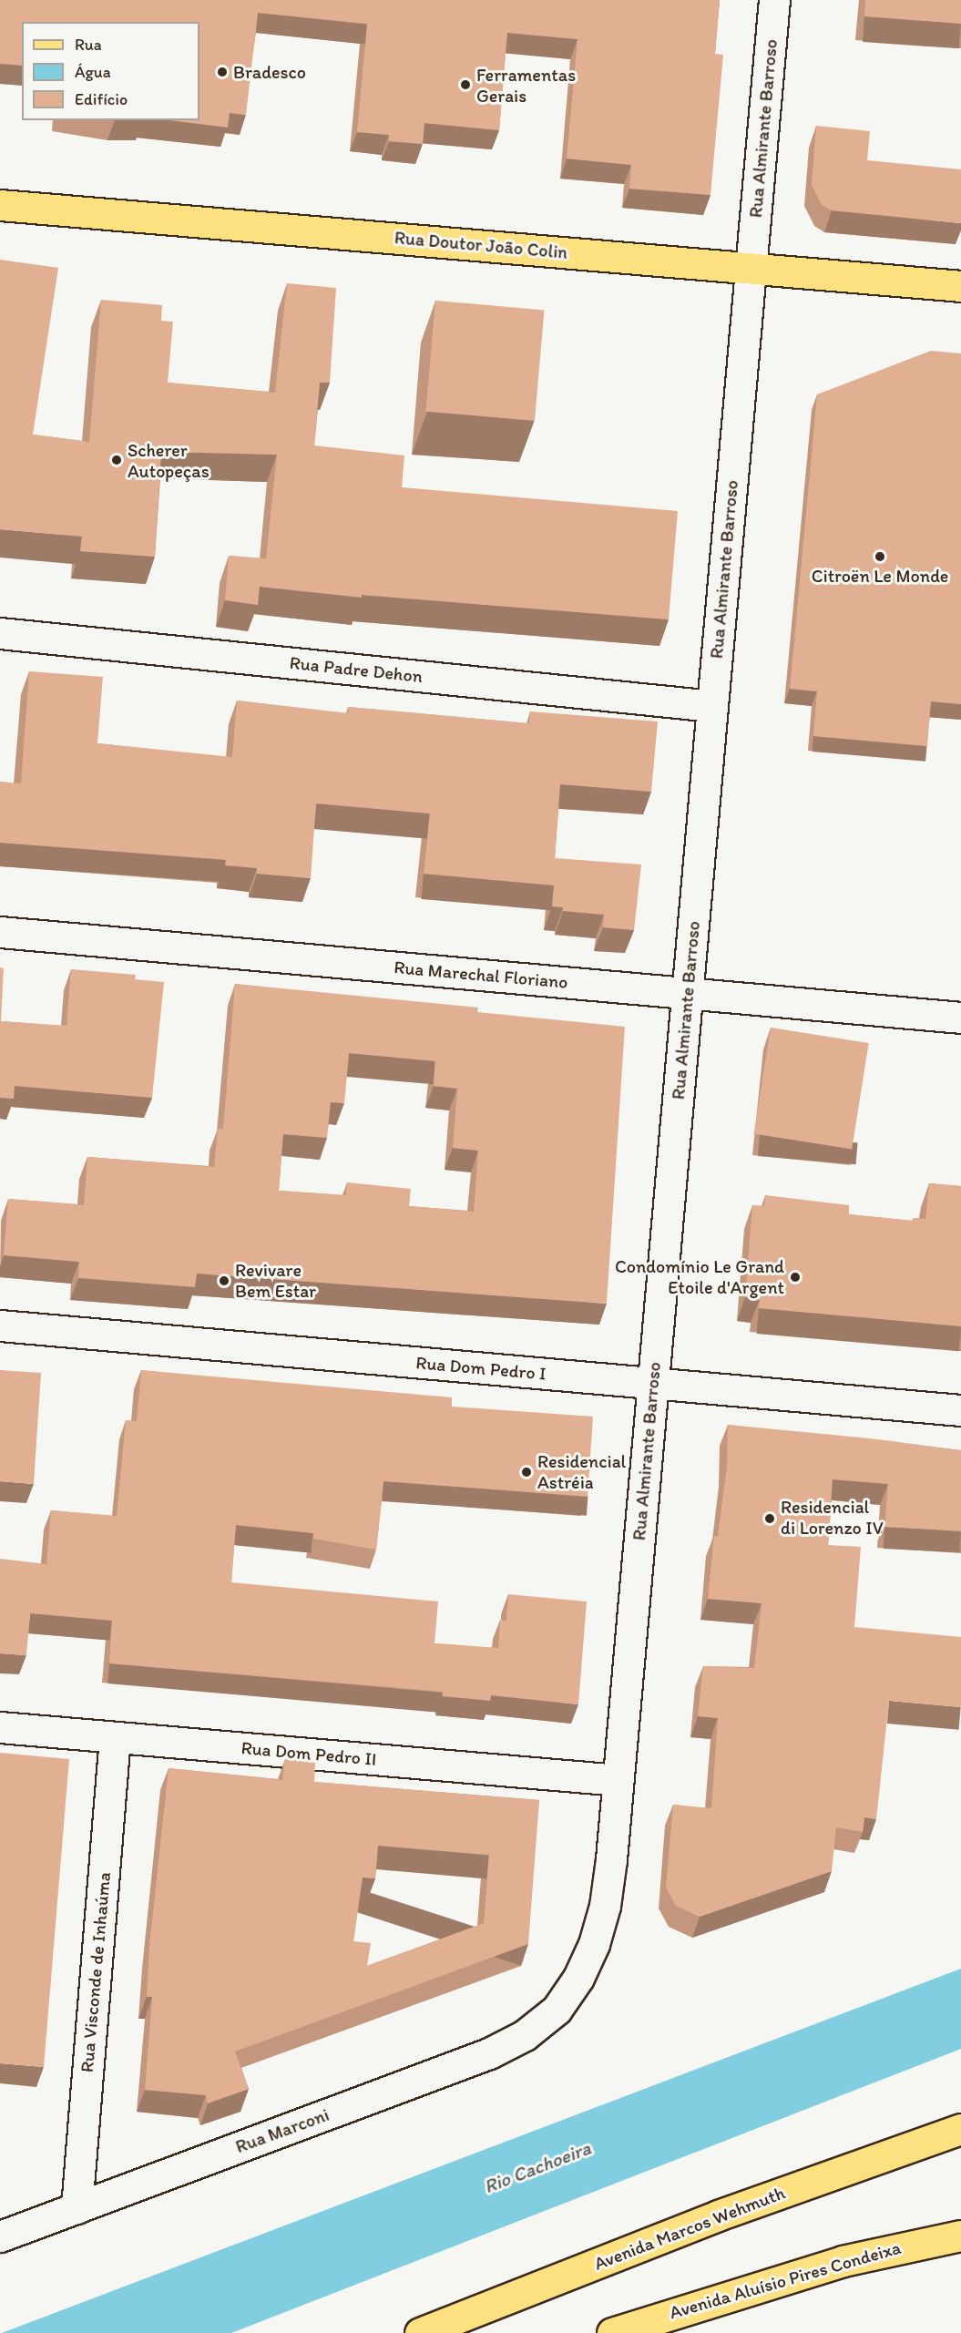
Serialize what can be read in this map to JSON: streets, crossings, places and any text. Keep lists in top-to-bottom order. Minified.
{"streets":{"main road":["Rua Doutor João Colin","Avenida Marcos Wehmuth","Avenida Aluísio Pires Condeixa"],"street":["Rua Almirante Barroso","Rua Padre Dehon","Rua Marechal Floriano","Rua Dom Pedro I","Rua Dom Pedro II","Rua Visconde de Inhaúma","Rua Marconi"]},"crossings":[["Rua Almirante Barroso","Rua Doutor João Colin"],["Rua Almirante Barroso","Rua Padre Dehon"],["Rua Almirante Barroso","Rua Marechal Floriano"],["Rua Almirante Barroso","Rua Dom Pedro I"],["Rua Almirante Barroso","Rua Dom Pedro II"],["Rua Almirante Barroso","Rua Marconi"],["Rua Dom Pedro II","Rua Visconde de Inhaúma"],["Rua Visconde de Inhaúma","Rua Marconi"]],"water":["Rio Cachoeira"],"places":["Bradesco","Ferramentas Gerais","Scherer Autopeças","Citroën Le Monde","Condomínio Le Grand Etoile d'Argent","Revivare Bem Estar","Residencial Astréia","Residencial di Lorenzo IV"],"legend":["Rua","Água","Edifício"]}
